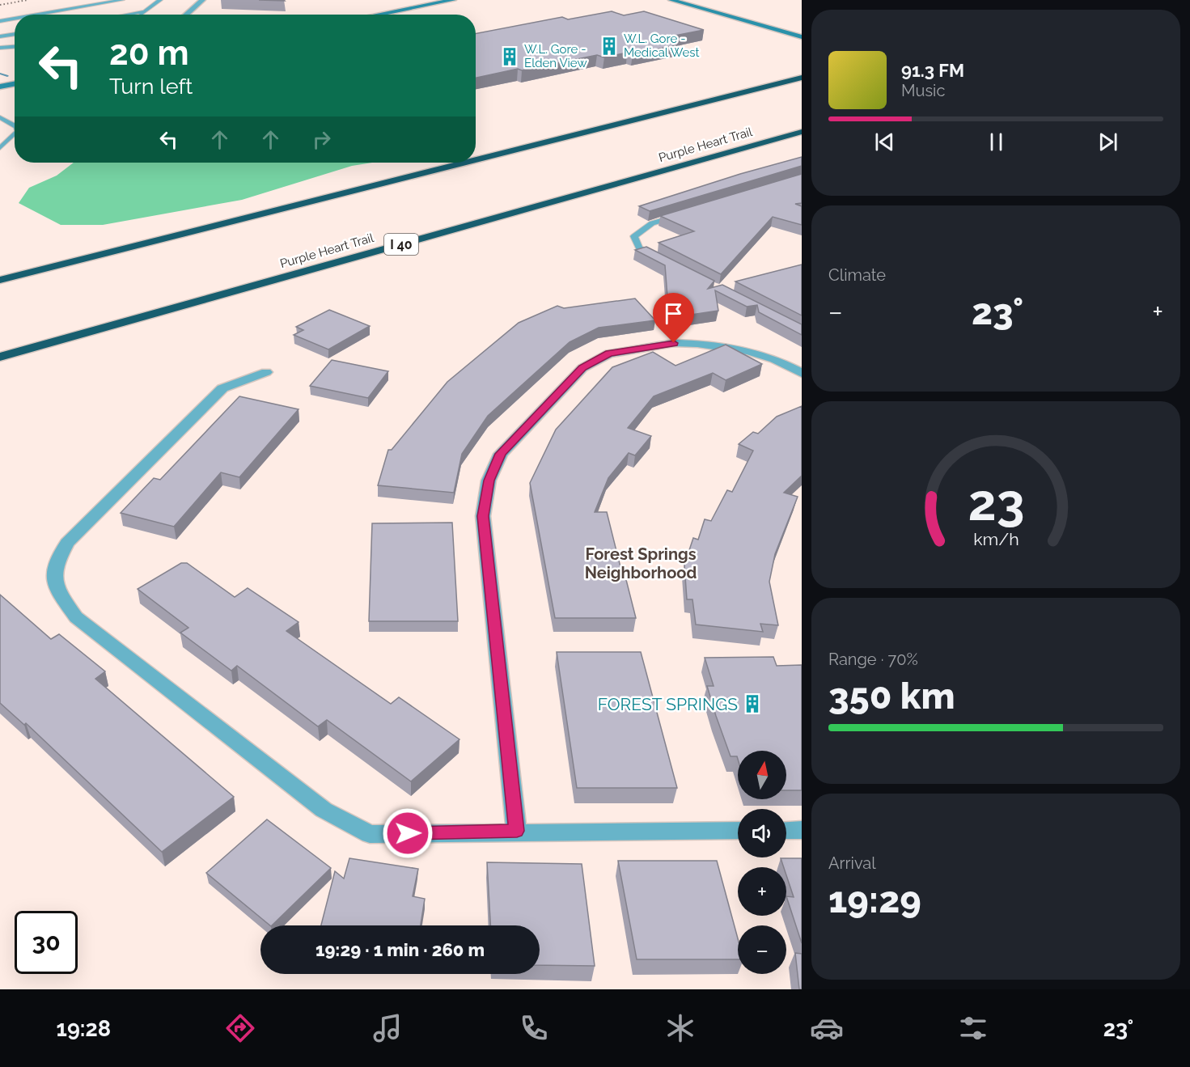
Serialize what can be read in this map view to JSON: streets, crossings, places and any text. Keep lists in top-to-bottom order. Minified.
{"streets":{"highway":["Purple Heart Trail","I 40"]},"districts":["Forest Springs Neighborhood"],"places":{"building":["W.L. Gore - Medical West","W.L. Gore - Elden View","FOREST SPRINGS"]},"north":"top","page":{"turn":["20 m","Turn left"],"song":["91.3 FM","Music"],"tile":["Climate",["Range · 70%","350 km"],["Arrival","19:29"]],"heat":["−","23°","+"],"map_buttons":["+","−"],"limit":"30","trip":"19:29 · 1 min · 260 m","tabs":["19:28","23°"],"gauge":["23","km/h"]}}
